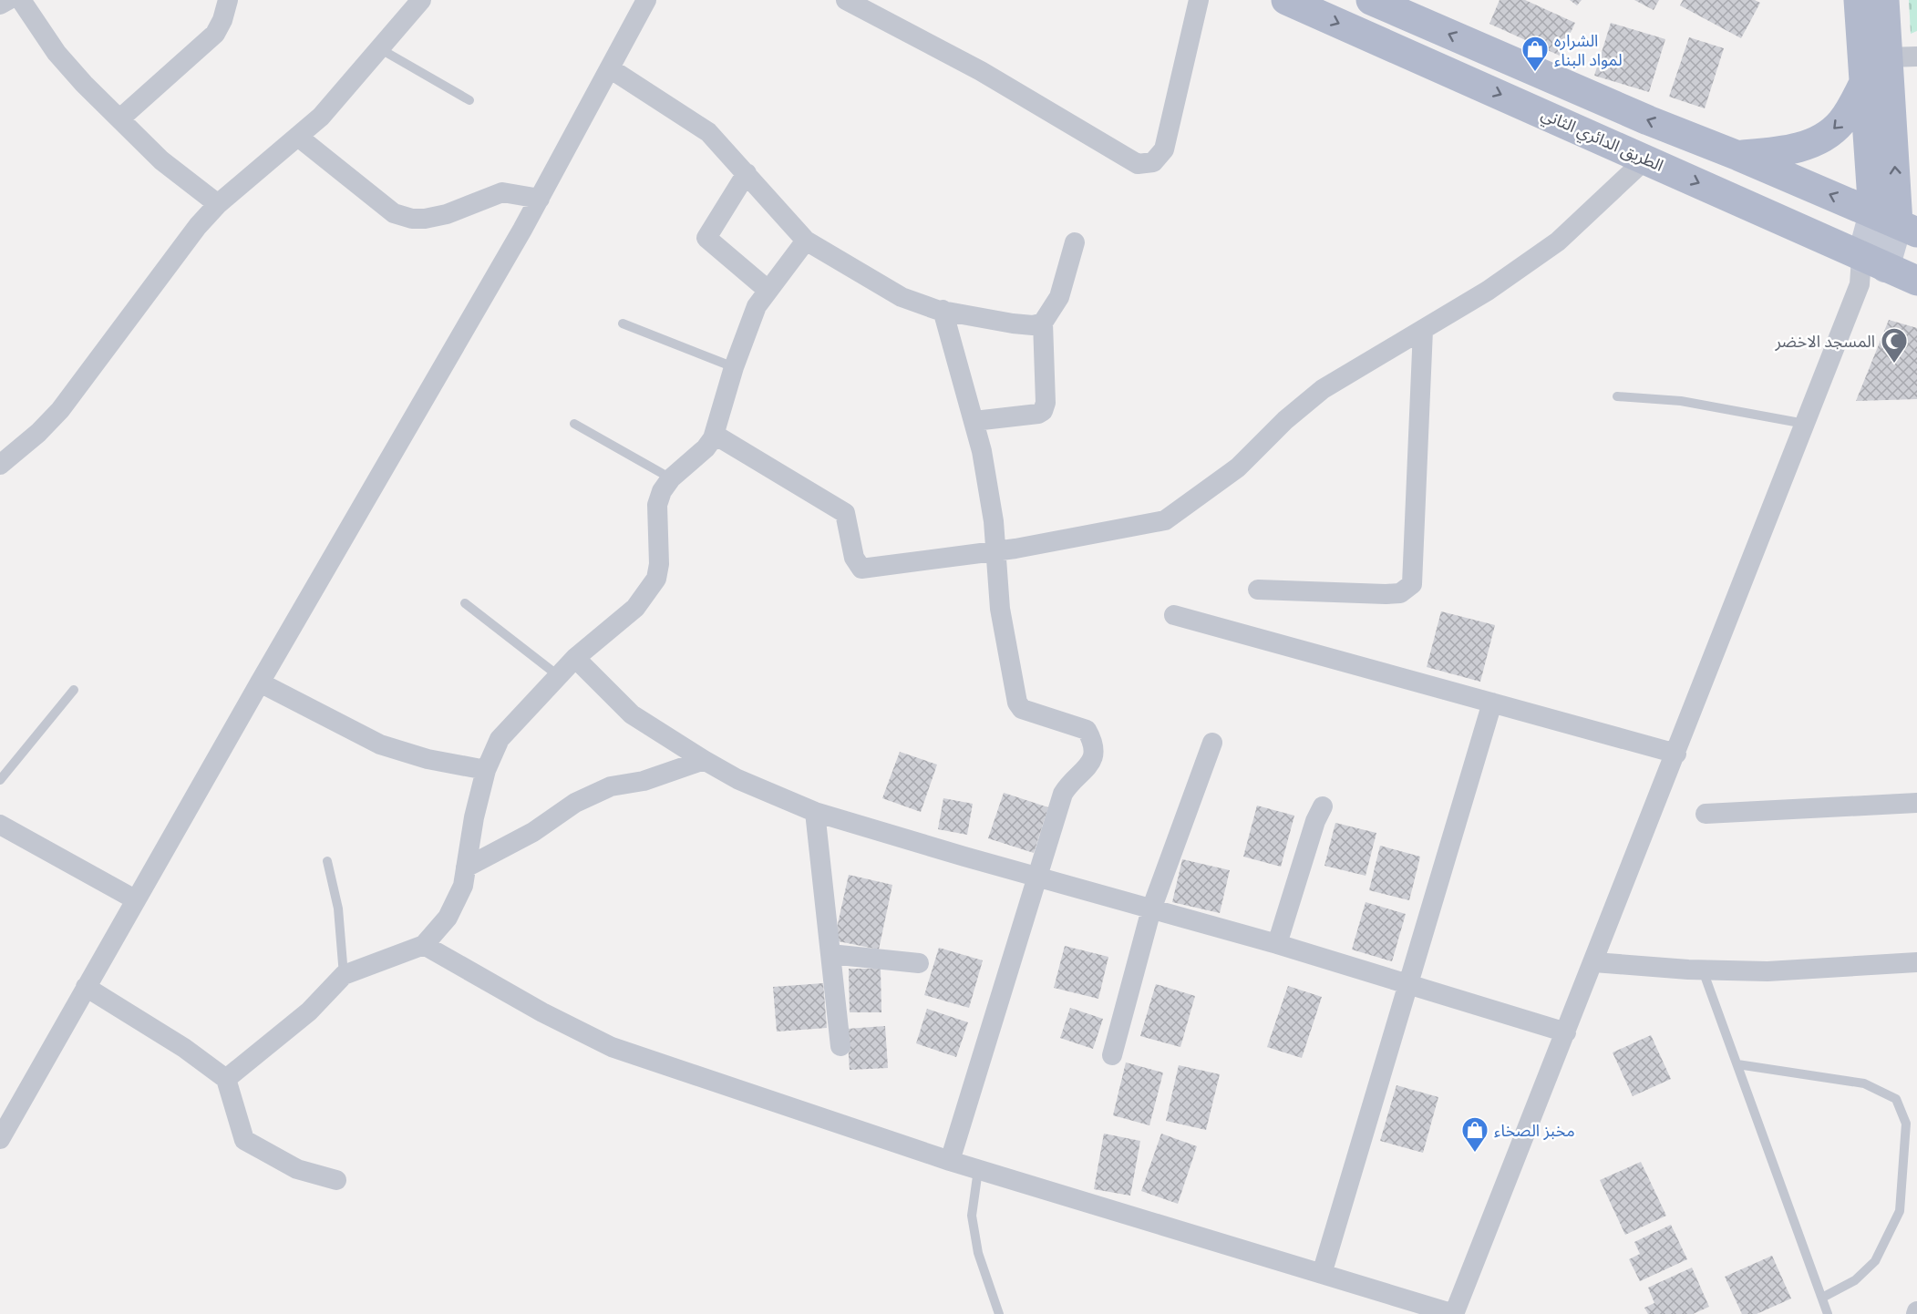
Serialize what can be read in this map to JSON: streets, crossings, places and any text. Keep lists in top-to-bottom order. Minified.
{"streets":{"main road":["الطريق الدائري الثاني"]},"places":{"shop":["الشراره لمواد البناء","مخبز الصخاء"],"mosque":["المسجد الاخضر"]}}
